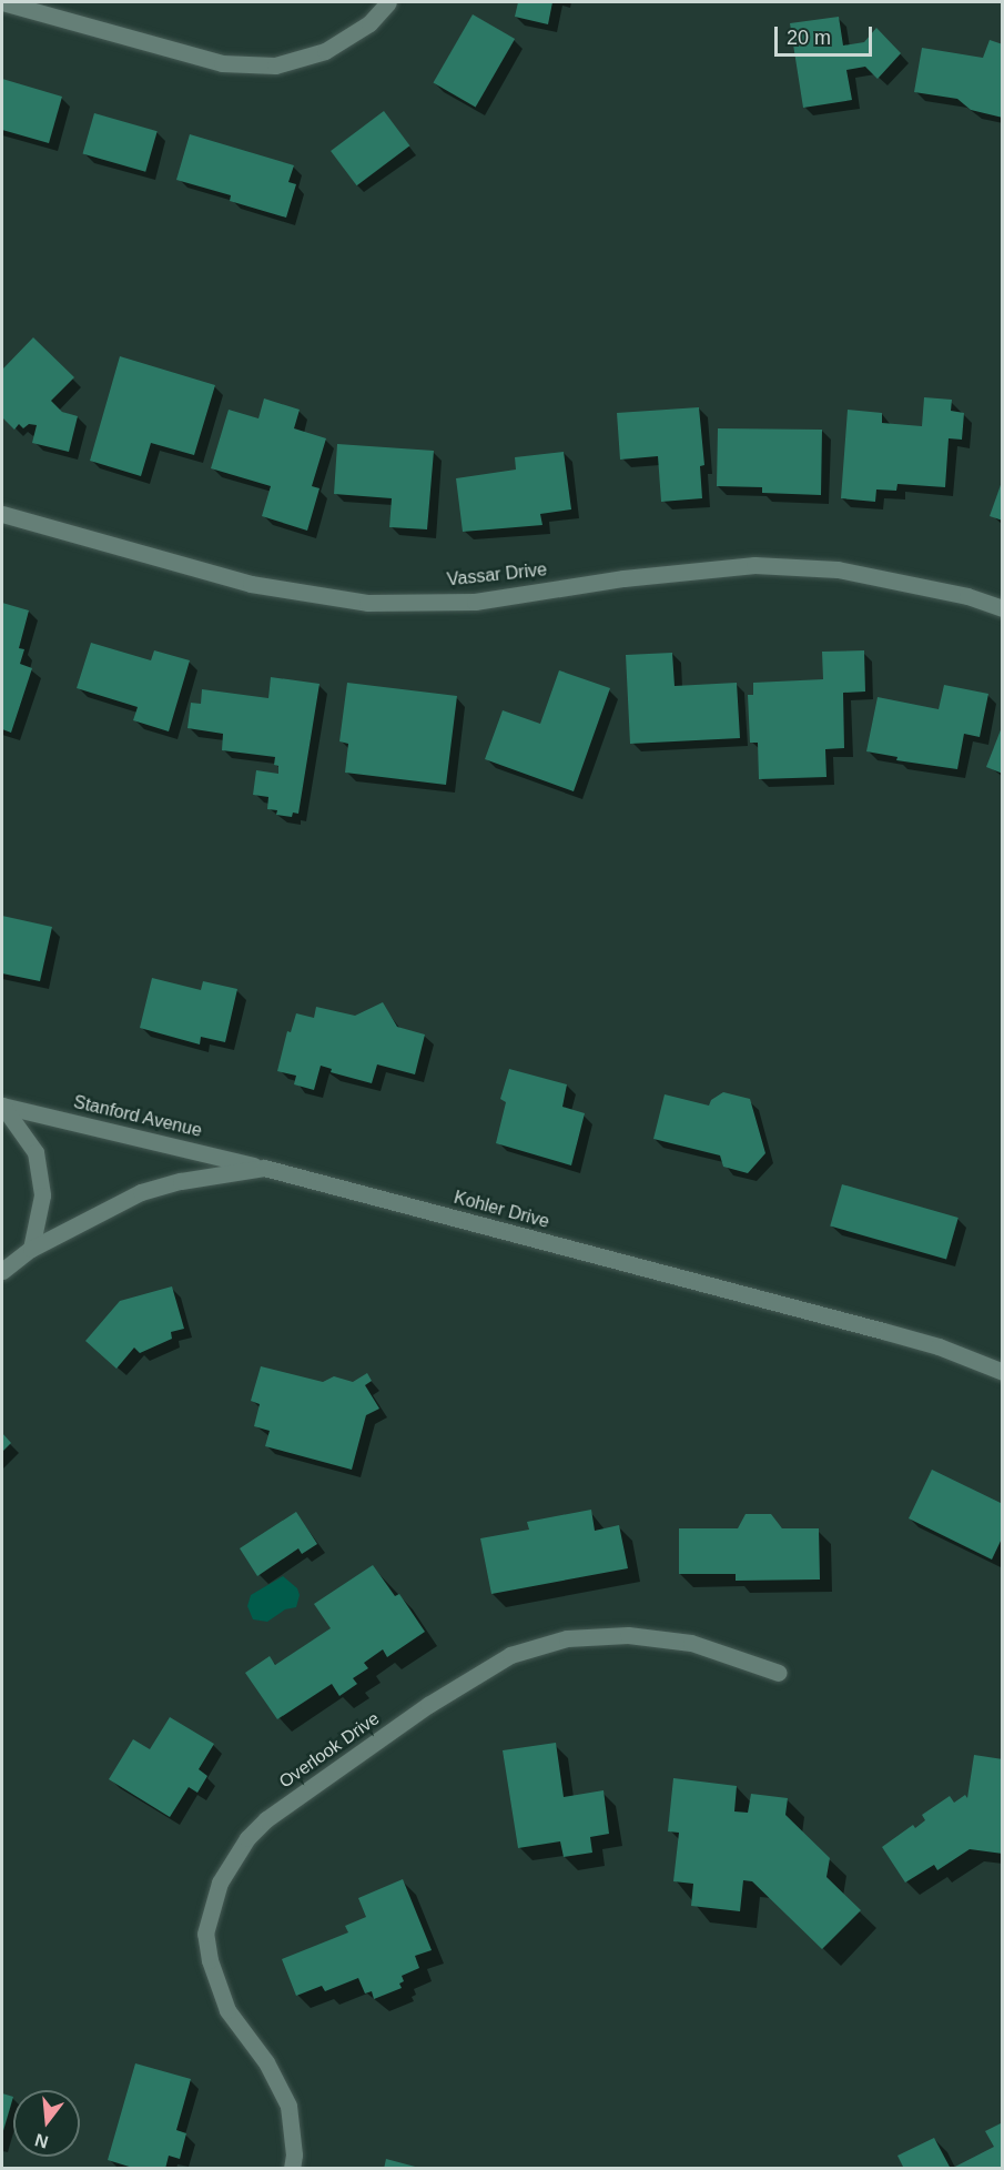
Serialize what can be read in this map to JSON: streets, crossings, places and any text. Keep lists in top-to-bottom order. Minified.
{"streets":{"street":["Vassar Drive","Stanford Avenue","Kohler Drive","Overlook Drive"]},"crossings":[["Stanford Avenue","Kohler Drive"]],"scale_bar":"20 m","north":"bottom"}
